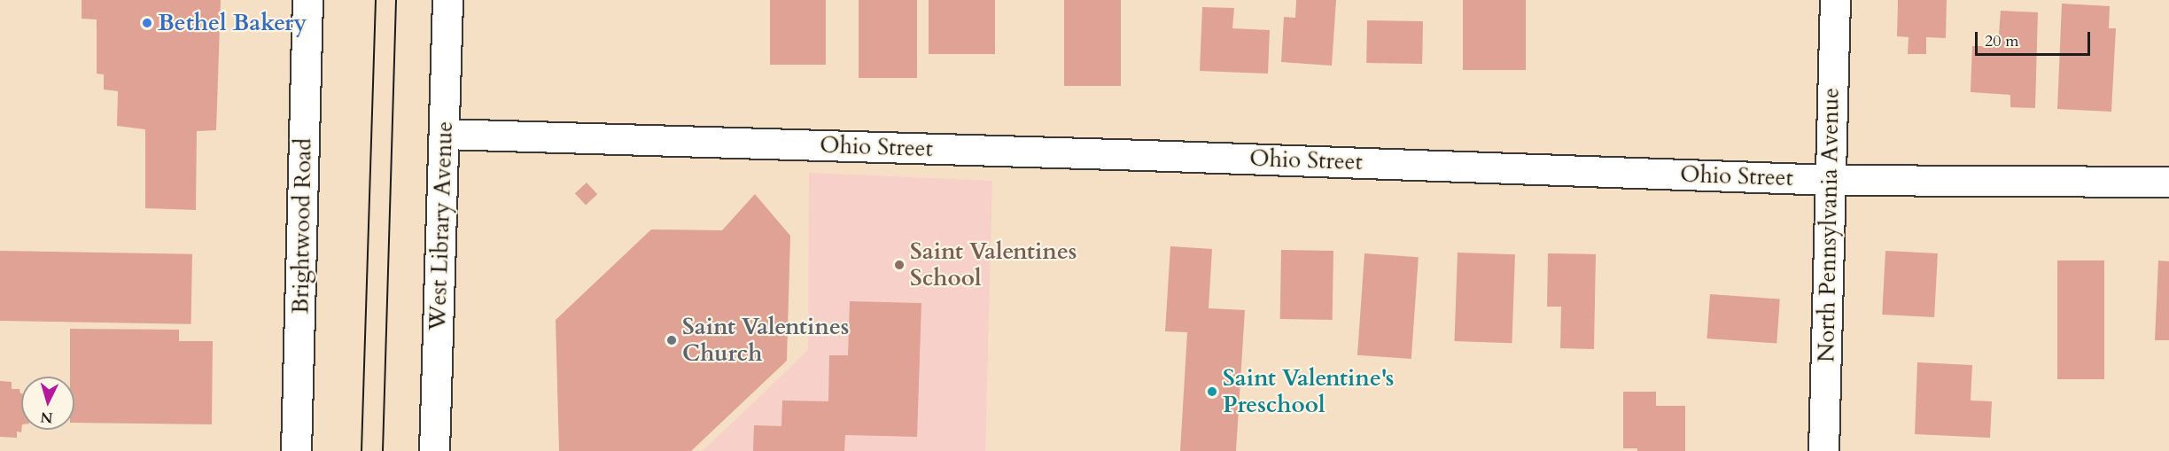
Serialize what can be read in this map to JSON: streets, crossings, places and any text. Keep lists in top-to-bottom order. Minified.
{"streets":{"street":["Ohio Street","North Pennsylvania Avenue","Brightwood Road","West Library Avenue"]},"crossings":[["Ohio Street","North Pennsylvania Avenue"],["Ohio Street","West Library Avenue"]],"places":["Bethel Bakery","Saint Valentines School","Saint Valentines Church","Saint Valentine's Preschool"],"scale_bar":"20 m","north":"bottom"}
